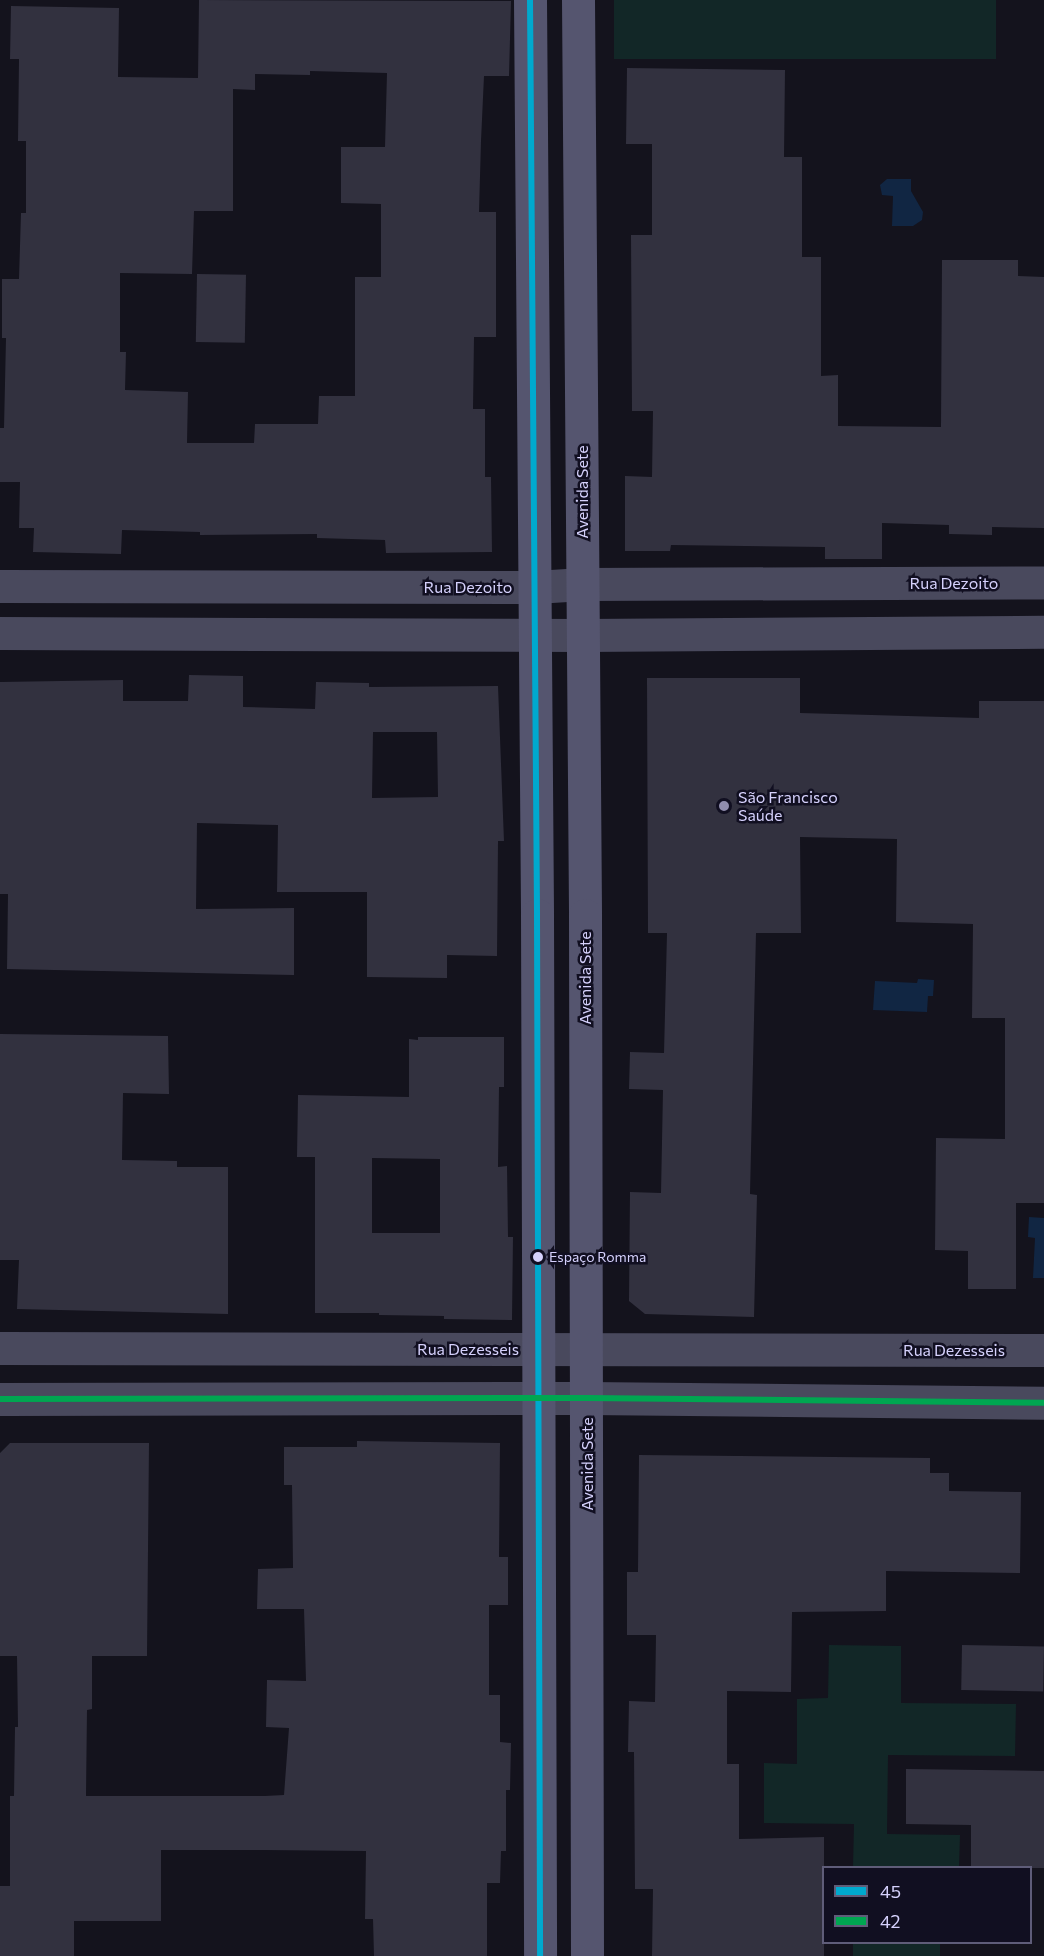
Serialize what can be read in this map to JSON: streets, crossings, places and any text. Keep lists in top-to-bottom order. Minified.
{"streets":{"street":["Avenida Sete","Rua Dezoito","Rua Dezesseis"]},"crossings":[["Avenida Sete","Rua Dezoito"],["Avenida Sete","Rua Dezesseis"]],"places":["São Francisco Saúde","Espaço Romma"],"lines":["transit line 45","transit line 42"],"legend":["45","42"]}
